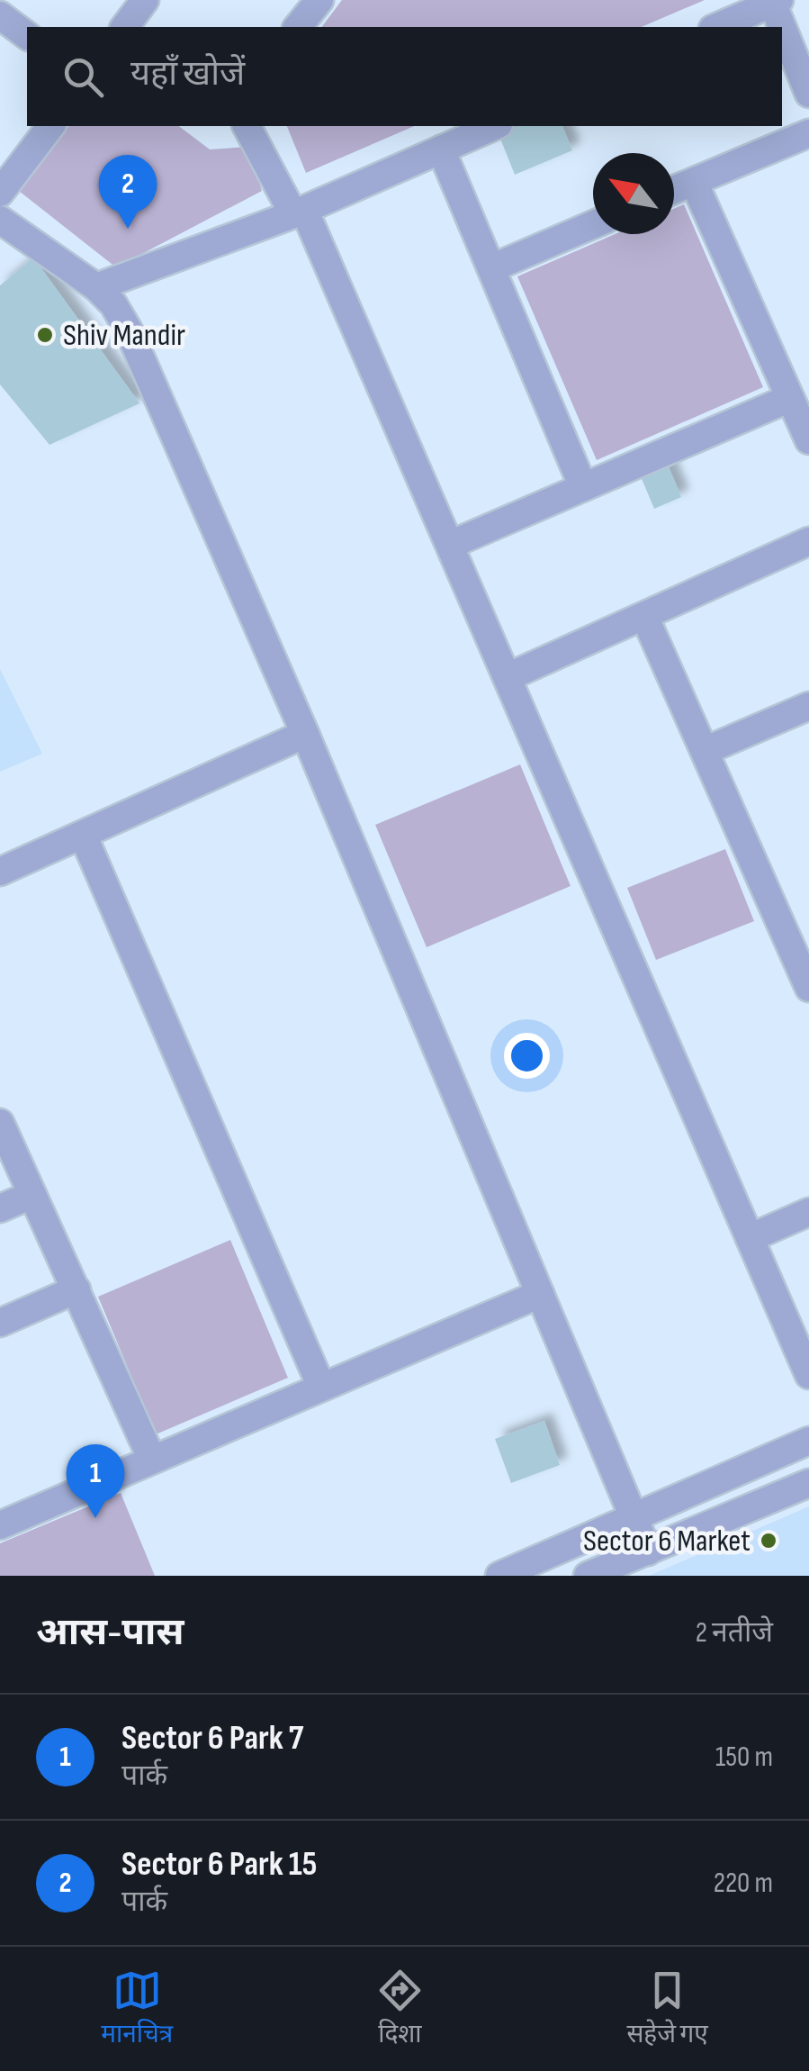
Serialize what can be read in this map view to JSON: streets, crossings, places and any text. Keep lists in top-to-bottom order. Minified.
{"places":["Shiv Mandir","Sector 6 Market"],"north":"top left","page":{"search":"यहाँ खोजें","pins":["2","1"],"heading":["आस-पास","2 नतीजे"],"list":[{"mark":"1","name":"Sector 6 Park 7","note":"पार्क","value":"150 m"},{"mark":"2","name":"Sector 6 Park 15","note":"पार्क","value":"220 m"}],"nav":["मानचित्र","दिशा","सहेजे गए"]}}
